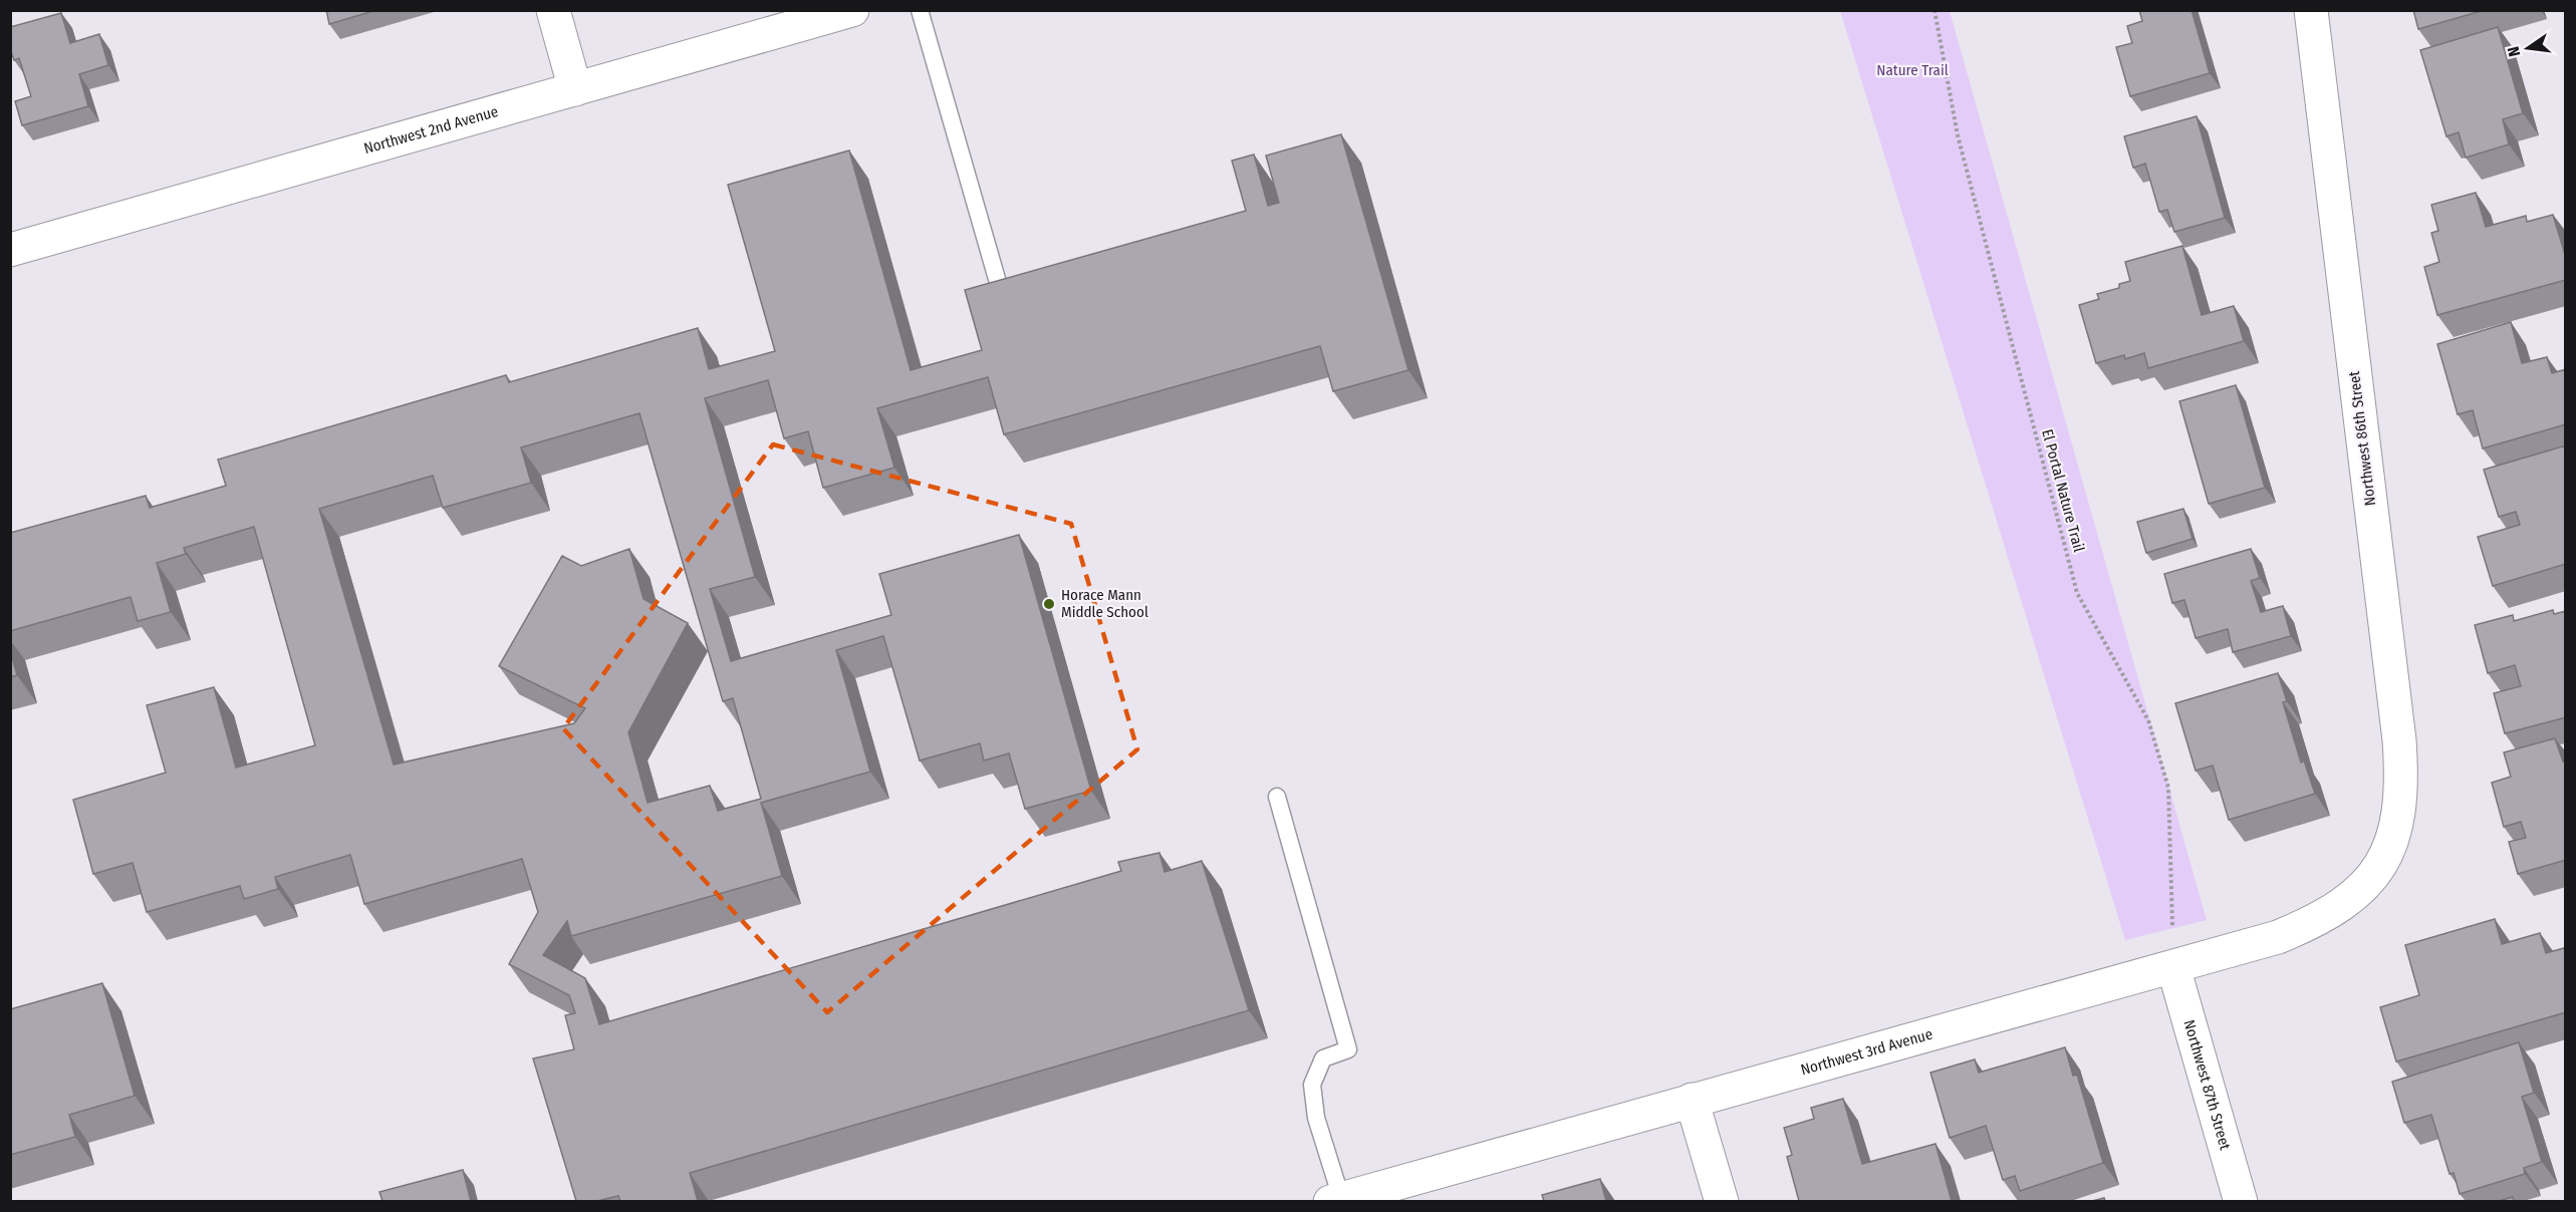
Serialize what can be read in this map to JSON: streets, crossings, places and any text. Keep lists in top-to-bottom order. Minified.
{"streets":{"street":["Northwest 2nd Avenue","Northwest 86th Street","Northwest 3rd Avenue","Northwest 87th Street"],"path":["El Portal Nature Trail"]},"crossings":[["Northwest 86th Street","Northwest 3rd Avenue"],["El Portal Nature Trail","Northwest 3rd Avenue"],["El Portal Nature Trail","Northwest 87th Street"],["Northwest 3rd Avenue","Northwest 87th Street"]],"parks":["Nature Trail"],"places":["Horace Mann Middle School"],"north":"left"}
